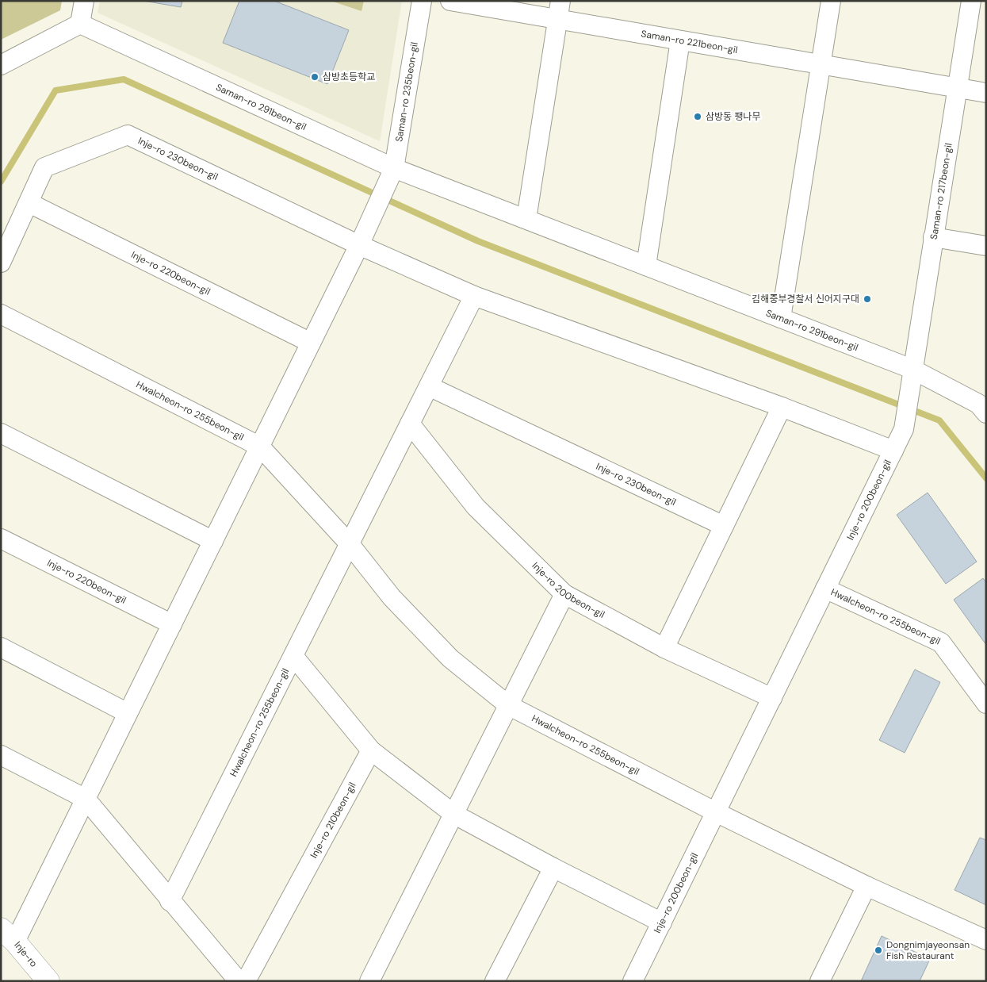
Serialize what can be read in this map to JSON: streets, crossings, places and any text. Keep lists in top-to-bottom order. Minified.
{"streets":{"main road":["Inje-ro"],"street":["Saman-ro 221beon-gil","Saman-ro 235beon-gil","Saman-ro 291beon-gil","Inje-ro 230beon-gil","Saman-ro 217beon-gil","Inje-ro 220beon-gil","Hwalcheon-ro 255beon-gil","Inje-ro 200beon-gil","Inje-ro 210beon-gil"]},"crossings":[["Saman-ro 221beon-gil","Saman-ro 217beon-gil"],["Saman-ro 235beon-gil","Saman-ro 291beon-gil"],["Saman-ro 235beon-gil","Inje-ro 230beon-gil"],["Saman-ro 291beon-gil","Saman-ro 217beon-gil"],["Inje-ro 230beon-gil","Inje-ro 220beon-gil"],["Inje-ro 230beon-gil","Hwalcheon-ro 255beon-gil"],["Inje-ro 230beon-gil","Inje-ro 200beon-gil"],["Saman-ro 217beon-gil","Inje-ro 200beon-gil"],["Hwalcheon-ro 255beon-gil","Inje-ro 200beon-gil"]],"places":["삼방초등학교","삼방동 팽나무","김해중부경찰서 신어지구대","Dongnimjayeonsan Fish Restaurant"]}
